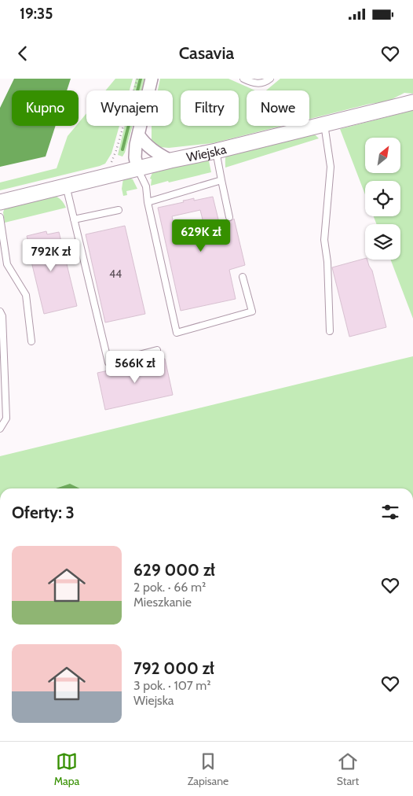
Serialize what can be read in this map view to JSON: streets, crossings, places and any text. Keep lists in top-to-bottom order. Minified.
{"streets":{"street":["Wiejska"]},"house_numbers":["44"],"north":"top right","page":{"status":"19:35","header":"Casavia","chip":["Kupno","Wynajem","Filtry","Nowe"],"price":["629K zł","792K zł","566K zł"],"heading":"Oferty: 3","list":[{"name":"629 000 zł","note":"2 pok. · 66 m² · Mieszkanie"},{"name":"792 000 zł","note":"3 pok. · 107 m² · Wiejska"}],"tabs":["Mapa","Zapisane","Start"]}}
